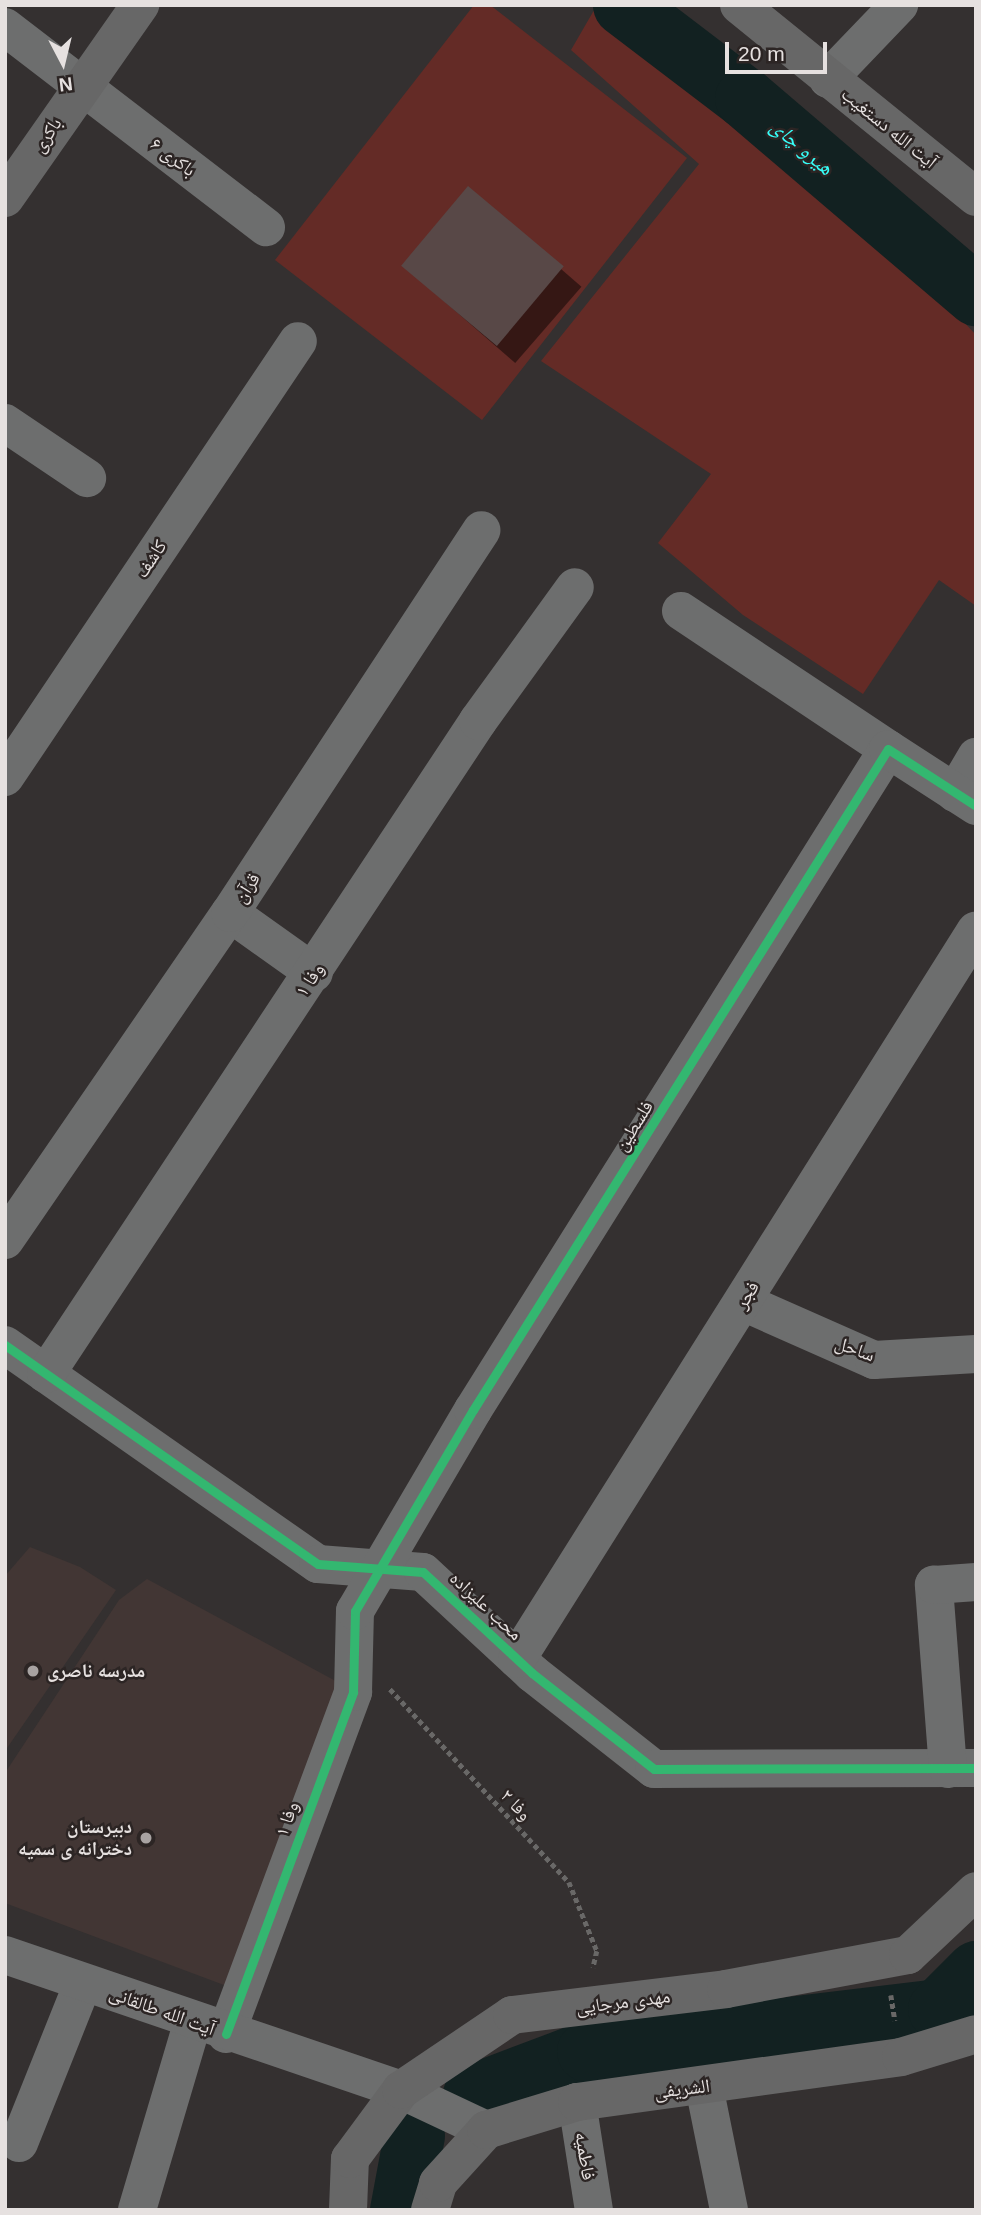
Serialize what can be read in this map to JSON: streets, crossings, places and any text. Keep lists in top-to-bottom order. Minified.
{"streets":{"main road":["آیت الله دستغیب","باکری","مهدی مرجایی","الشریفی"],"street":["باکری ۶","کاشف","قرآن","وفا ۱","فلسطین","فجر","ساحل","محب علیزاده","آیت الله طالقانی","فاطمیه"],"path":["وفا ۲"]},"crossings":[["باکری","باکری ۶"],["وفا ۱","فلسطین"],["وفا ۱","محب علیزاده"],["وفا ۱","وفا ۲"],["وفا ۱","آیت الله طالقانی"],["فلسطین","محب علیزاده"],["فجر","ساحل"],["فجر","محب علیزاده"],["وفا ۲","مهدی مرجایی"],["مهدی مرجایی","آیت الله طالقانی"],["آیت الله طالقانی","الشریفی"],["الشریفی","فاطمیه"]],"water":["هیرو چای"],"places":["مدرسه ناصری","دبیرستان دخترانه ی سمیه"],"scale_bar":"20 m","north":"bottom"}
